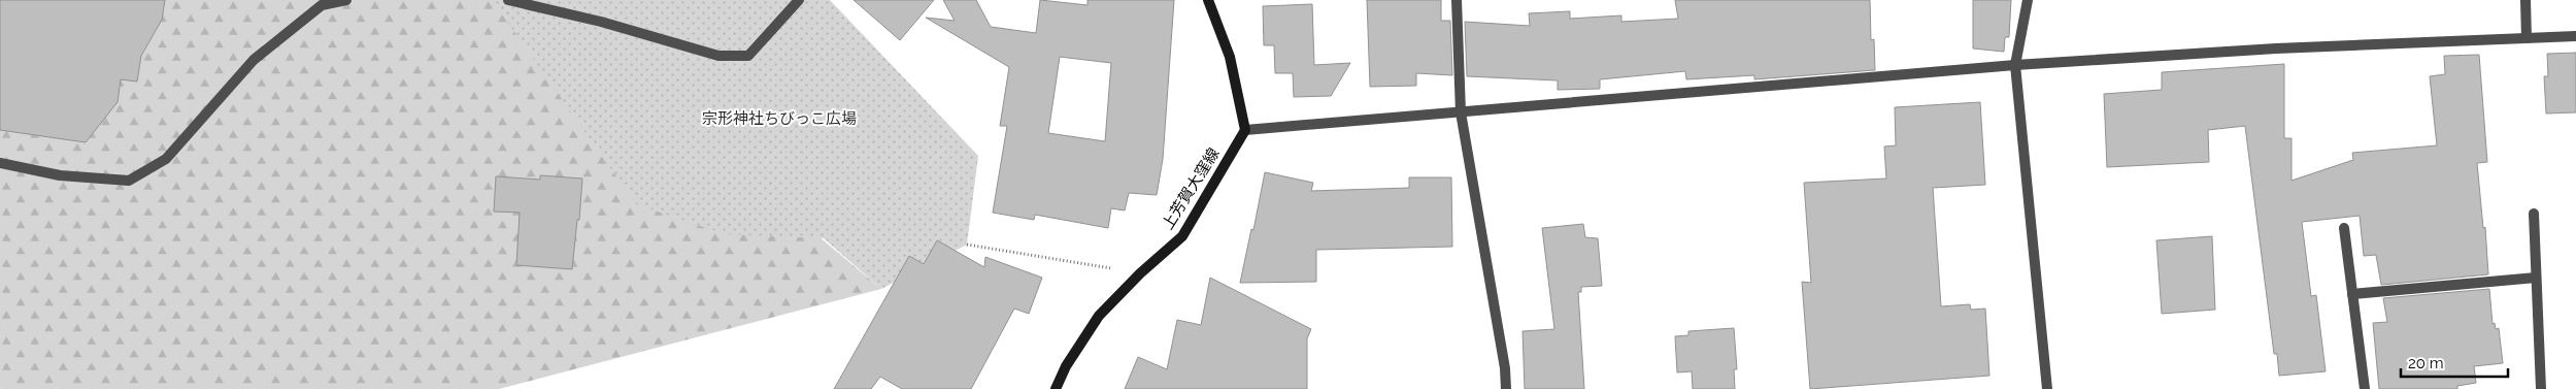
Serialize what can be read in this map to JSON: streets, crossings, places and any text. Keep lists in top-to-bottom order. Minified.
{"streets":{"main road":["上芳賀大窪線"]},"parks":["宗形神社ちびっこ広場"],"scale_bar":"20 m"}
